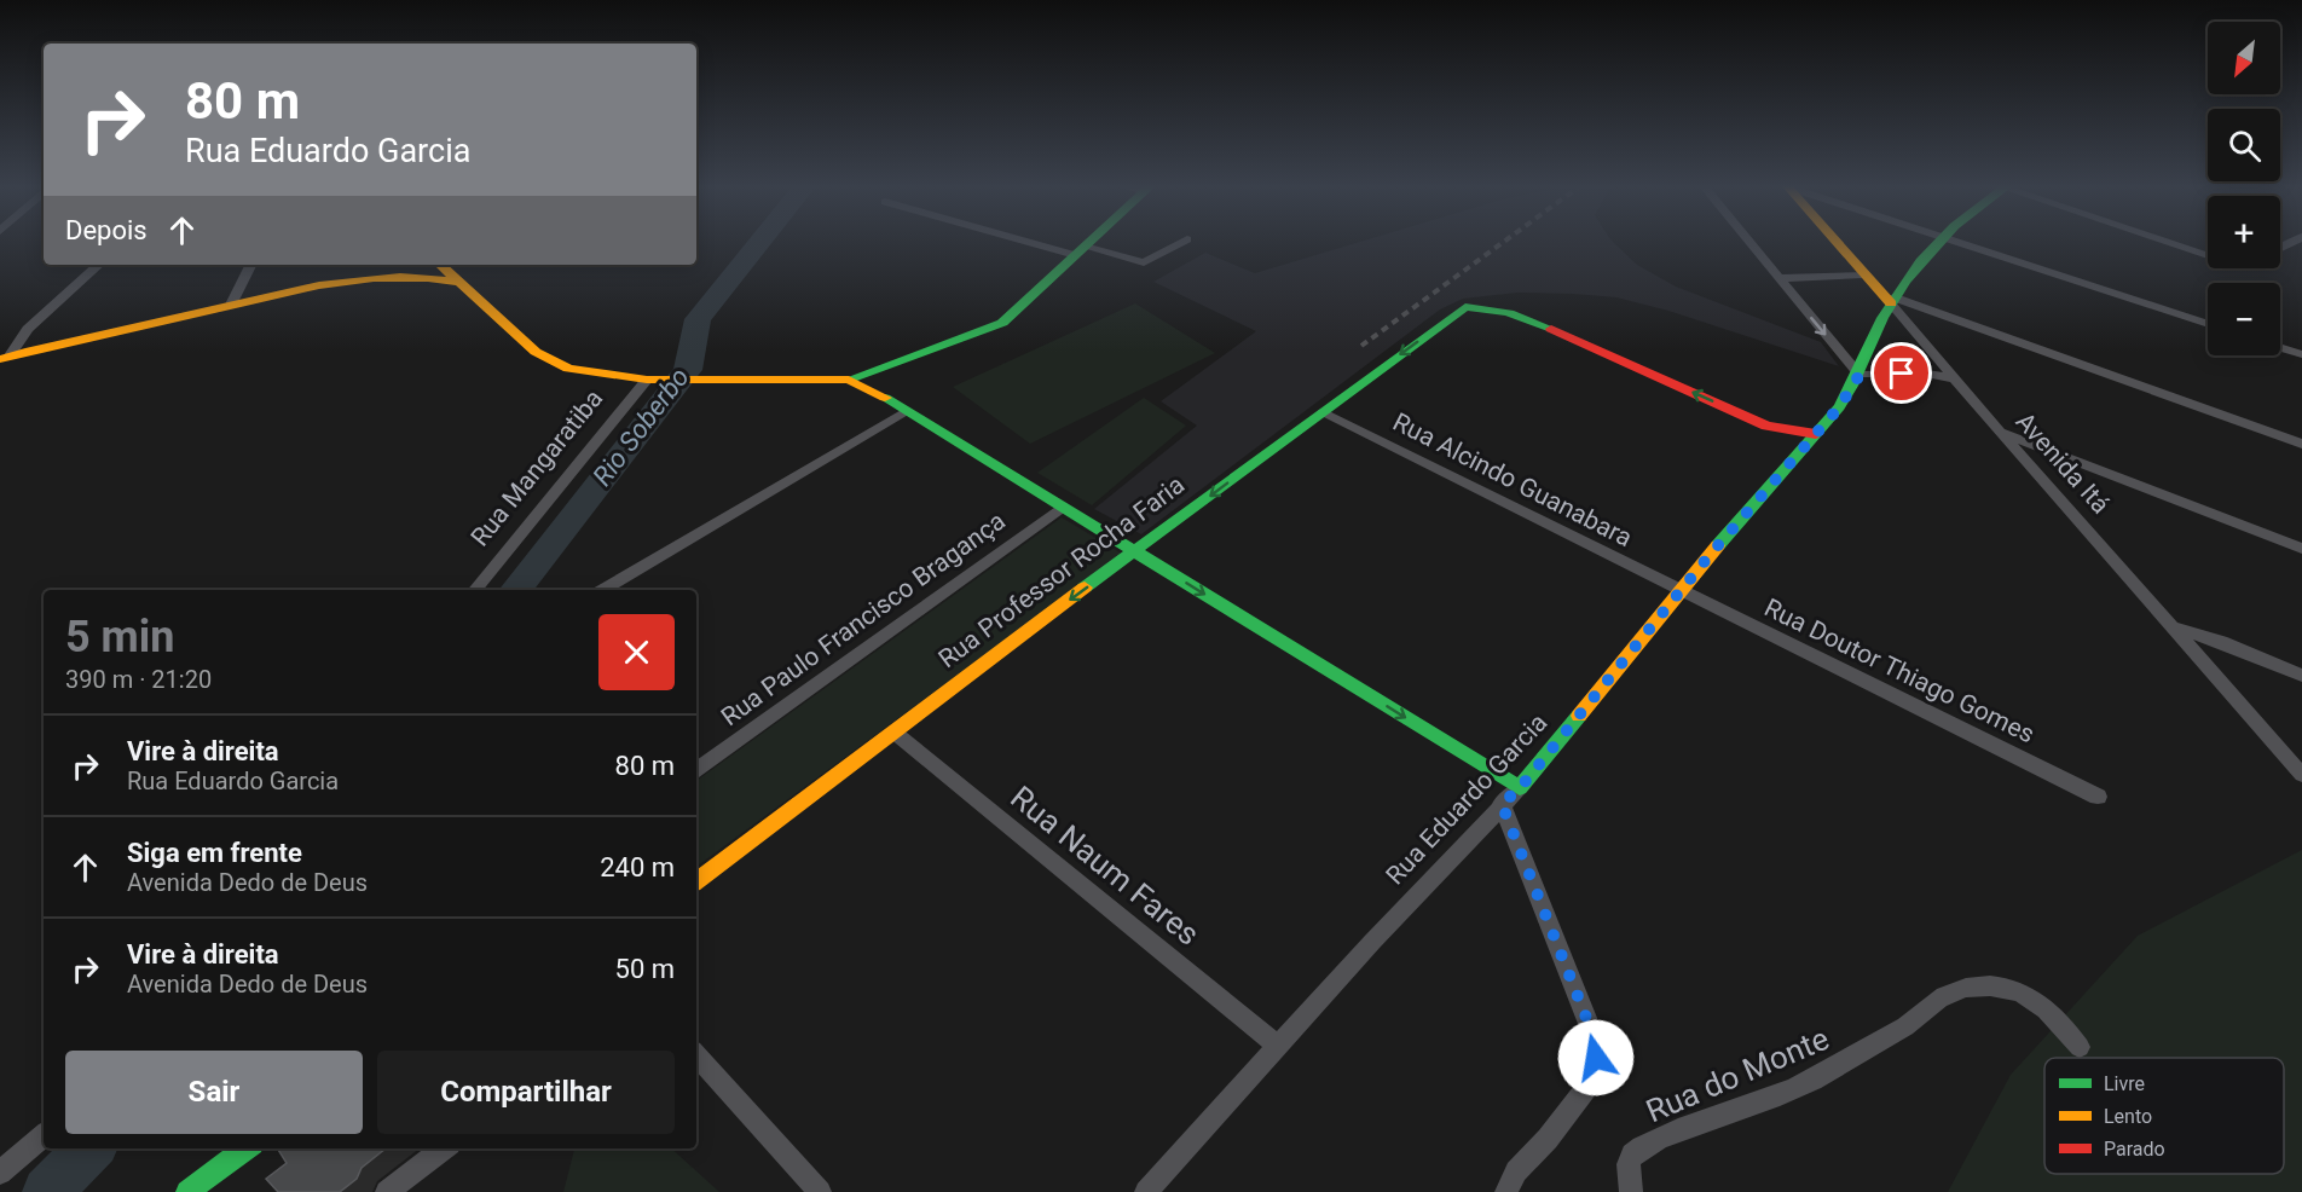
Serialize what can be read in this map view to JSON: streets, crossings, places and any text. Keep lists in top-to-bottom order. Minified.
{"streets":{"main road":["Avenida Itá","Rua Professor Rocha Faria","Rua Eduardo Garcia"],"street":["Rua Mangaratiba","Rua Alcindo Guanabara","Rua Paulo Francisco Bragança","Rua Doutor Thiago Gomes","Rua Naum Fares","Rua do Monte"]},"crossings":[["Avenida Itá","Rua Eduardo Garcia"],["Rua Alcindo Guanabara","Rua Professor Rocha Faria"],["Rua Alcindo Guanabara","Rua Doutor Thiago Gomes"],["Rua Alcindo Guanabara","Rua Eduardo Garcia"],["Rua Professor Rocha Faria","Rua Naum Fares"],["Rua Doutor Thiago Gomes","Rua Eduardo Garcia"],["Rua Eduardo Garcia","Rua Naum Fares"]],"one_way":["Rua Professor Rocha Faria"],"water":["Rio Soberbo"],"legend":["Livre","Lento","Parado"],"north":"bottom left","page":{"map_buttons":["+","−"],"turn":["80 m","Rua Eduardo Garcia"],"then":"Depois","heading":["5 min","390 m · 21:20"],"list":[{"name":"Vire à direita","note":"Rua Eduardo Garcia","value":"80 m"},{"name":"Siga em frente","note":"Avenida Dedo de Deus","value":"240 m"},{"name":"Vire à direita","note":"Avenida Dedo de Deus","value":"50 m"}],"buttons":["Sair","Compartilhar"]}}
